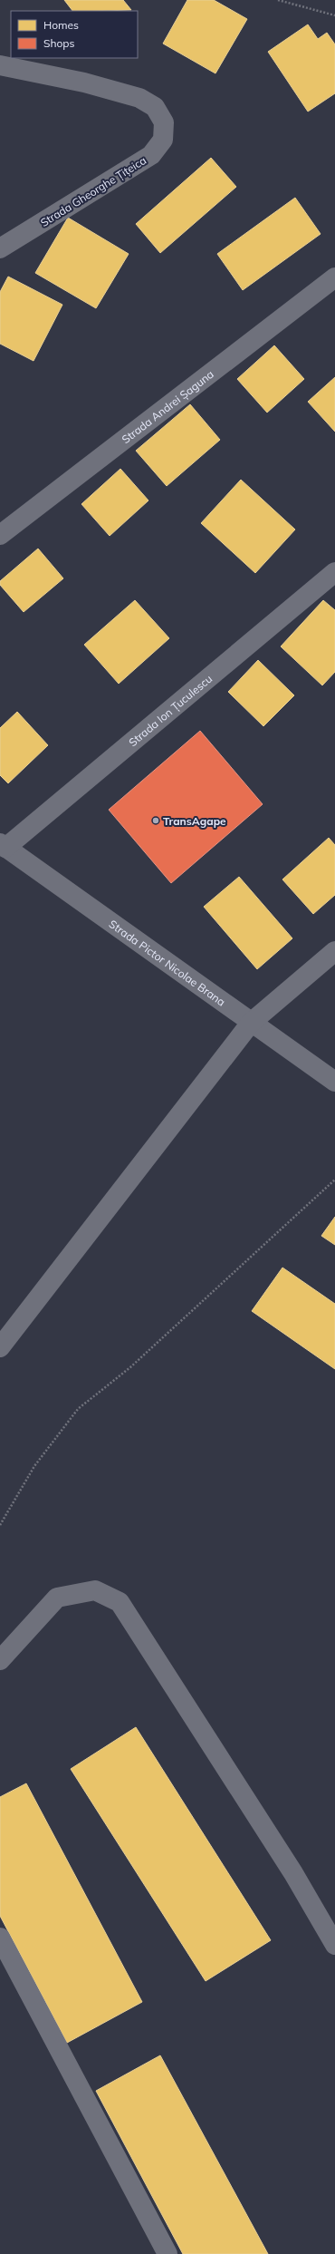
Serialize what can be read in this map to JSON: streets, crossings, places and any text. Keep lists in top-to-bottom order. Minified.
{"streets":{"street":["Strada Gheorghe Țițeica","Strada Andrei Șaguna","Strada Ion Țuculescu","Strada Pictor Nicolae Brana"]},"crossings":[["Strada Ion Țuculescu","Strada Pictor Nicolae Brana"]],"places":["TransAgape"],"legend":["Homes","Shops"]}
